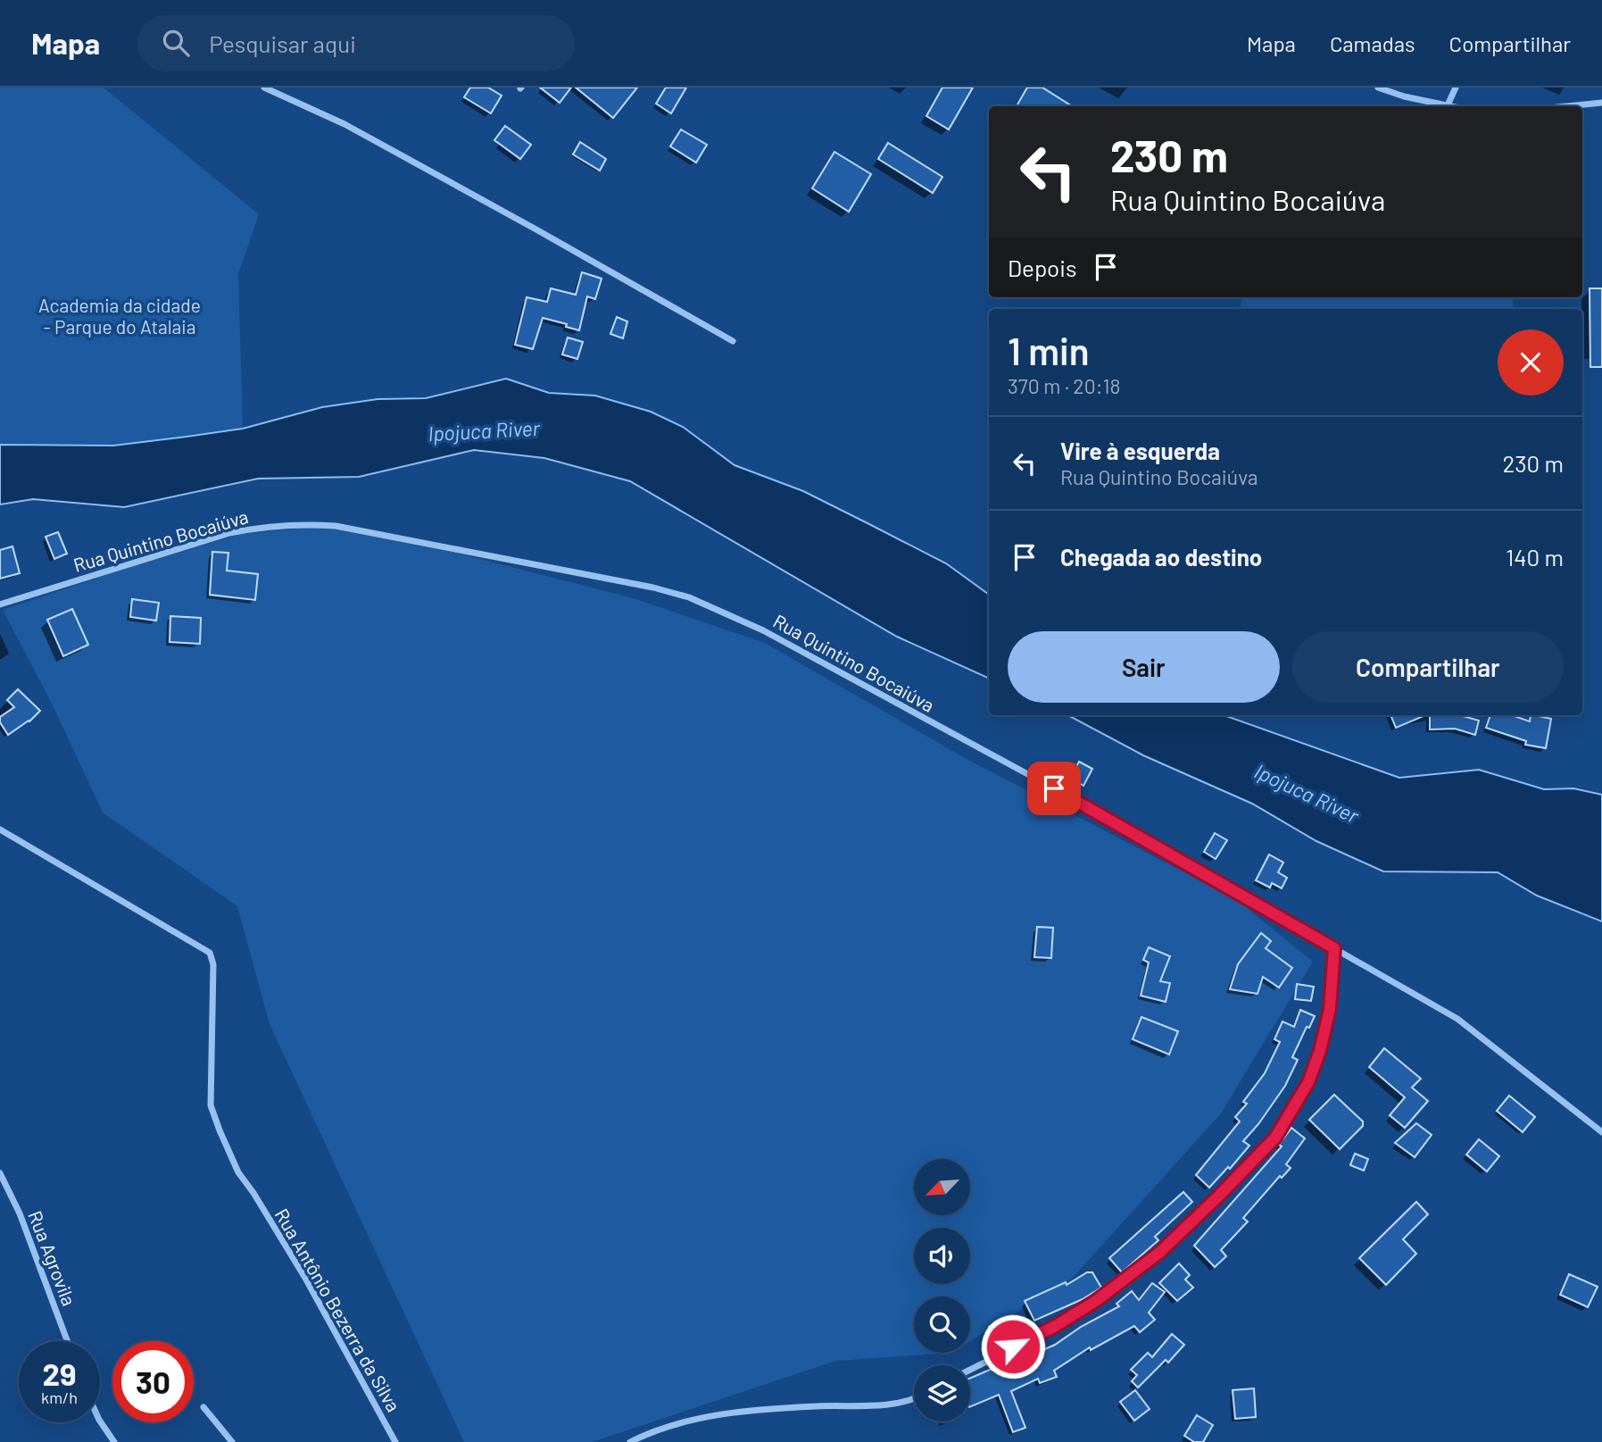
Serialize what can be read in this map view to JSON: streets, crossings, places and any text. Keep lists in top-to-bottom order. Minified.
{"streets":{"street":["Rua Quintino Bocaiúva","Rua Agrovila","Rua Antônio Bezerra da Silva"]},"water":["Ipojuca River"],"parks":["Academia da cidade - Parque do Atalaia"],"north":"bottom left","page":{"header":"Mapa","search":"Pesquisar aqui","nav":["Mapa","Camadas","Compartilhar"],"turn":["230 m","Rua Quintino Bocaiúva"],"then":"Depois","heading":["1 min","370 m · 20:18"],"list":[{"name":"Vire à esquerda","note":"Rua Quintino Bocaiúva","value":"230 m"},{"name":"Chegada ao destino","value":"140 m"}],"buttons":["Sair","Compartilhar"],"speed":"29 km/h","limit":"30"}}
